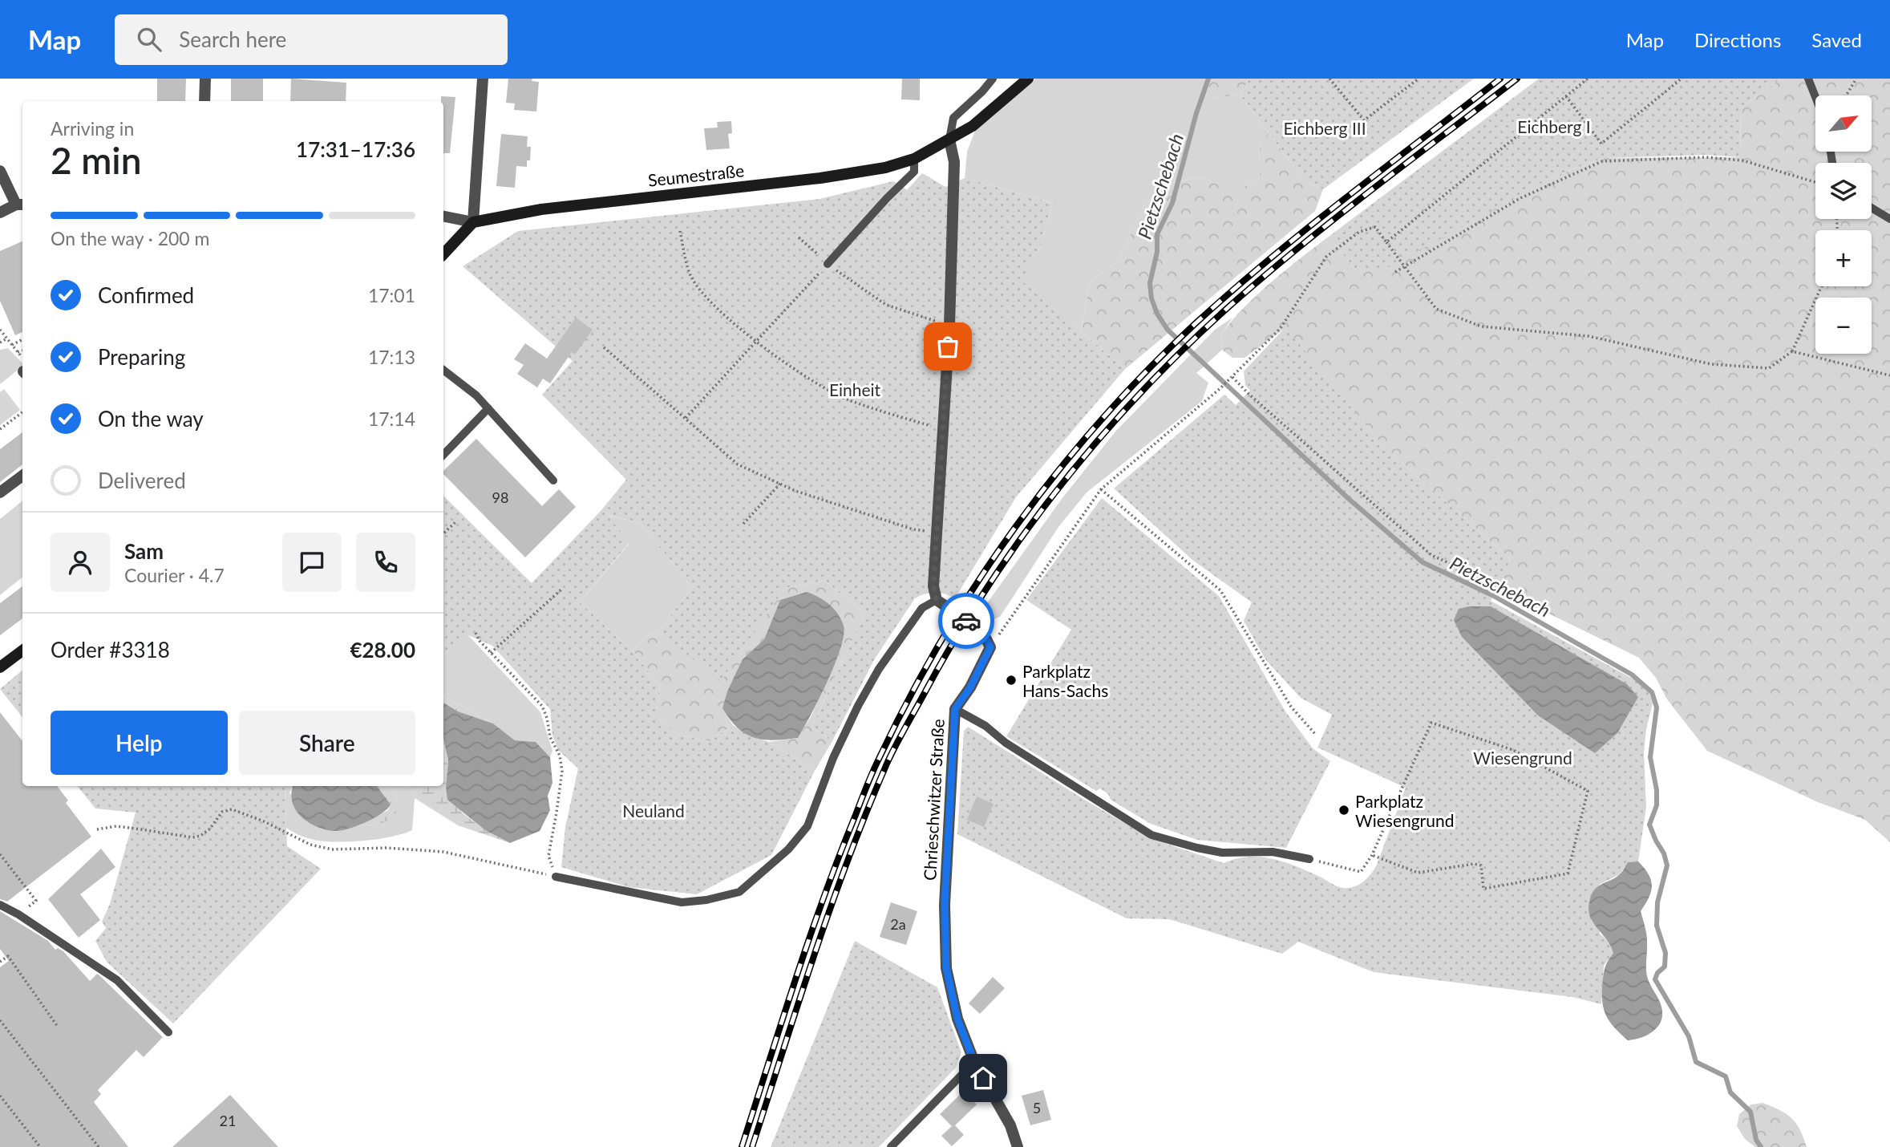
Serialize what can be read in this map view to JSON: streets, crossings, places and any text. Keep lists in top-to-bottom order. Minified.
{"streets":{"street":["Seumestraße","Chrieschwitzer Straße"]},"water":["Pietzschebach"],"parks":["Eichberg I","Eichberg III","Einheit","Wiesengrund","Neuland"],"places":["Parkplatz Hans-Sachs","Parkplatz Wiesengrund"],"house_numbers":["98","2a","5","21"],"north":"top right","page":{"header":"Map","search":"Search here","nav":["Map","Directions","Saved"],"map_buttons":["+","−"],"heading":["2 min","Arriving in","17:31–17:36"],"panel":["Sam","Courier · 4.7","Order #3318","€28.00"],"bar":"On the way · 200 m","list":[["Confirmed","17:01"],["Preparing","17:13"],["On the way","17:14"],"Delivered"],"buttons":["Help","Share"]}}
